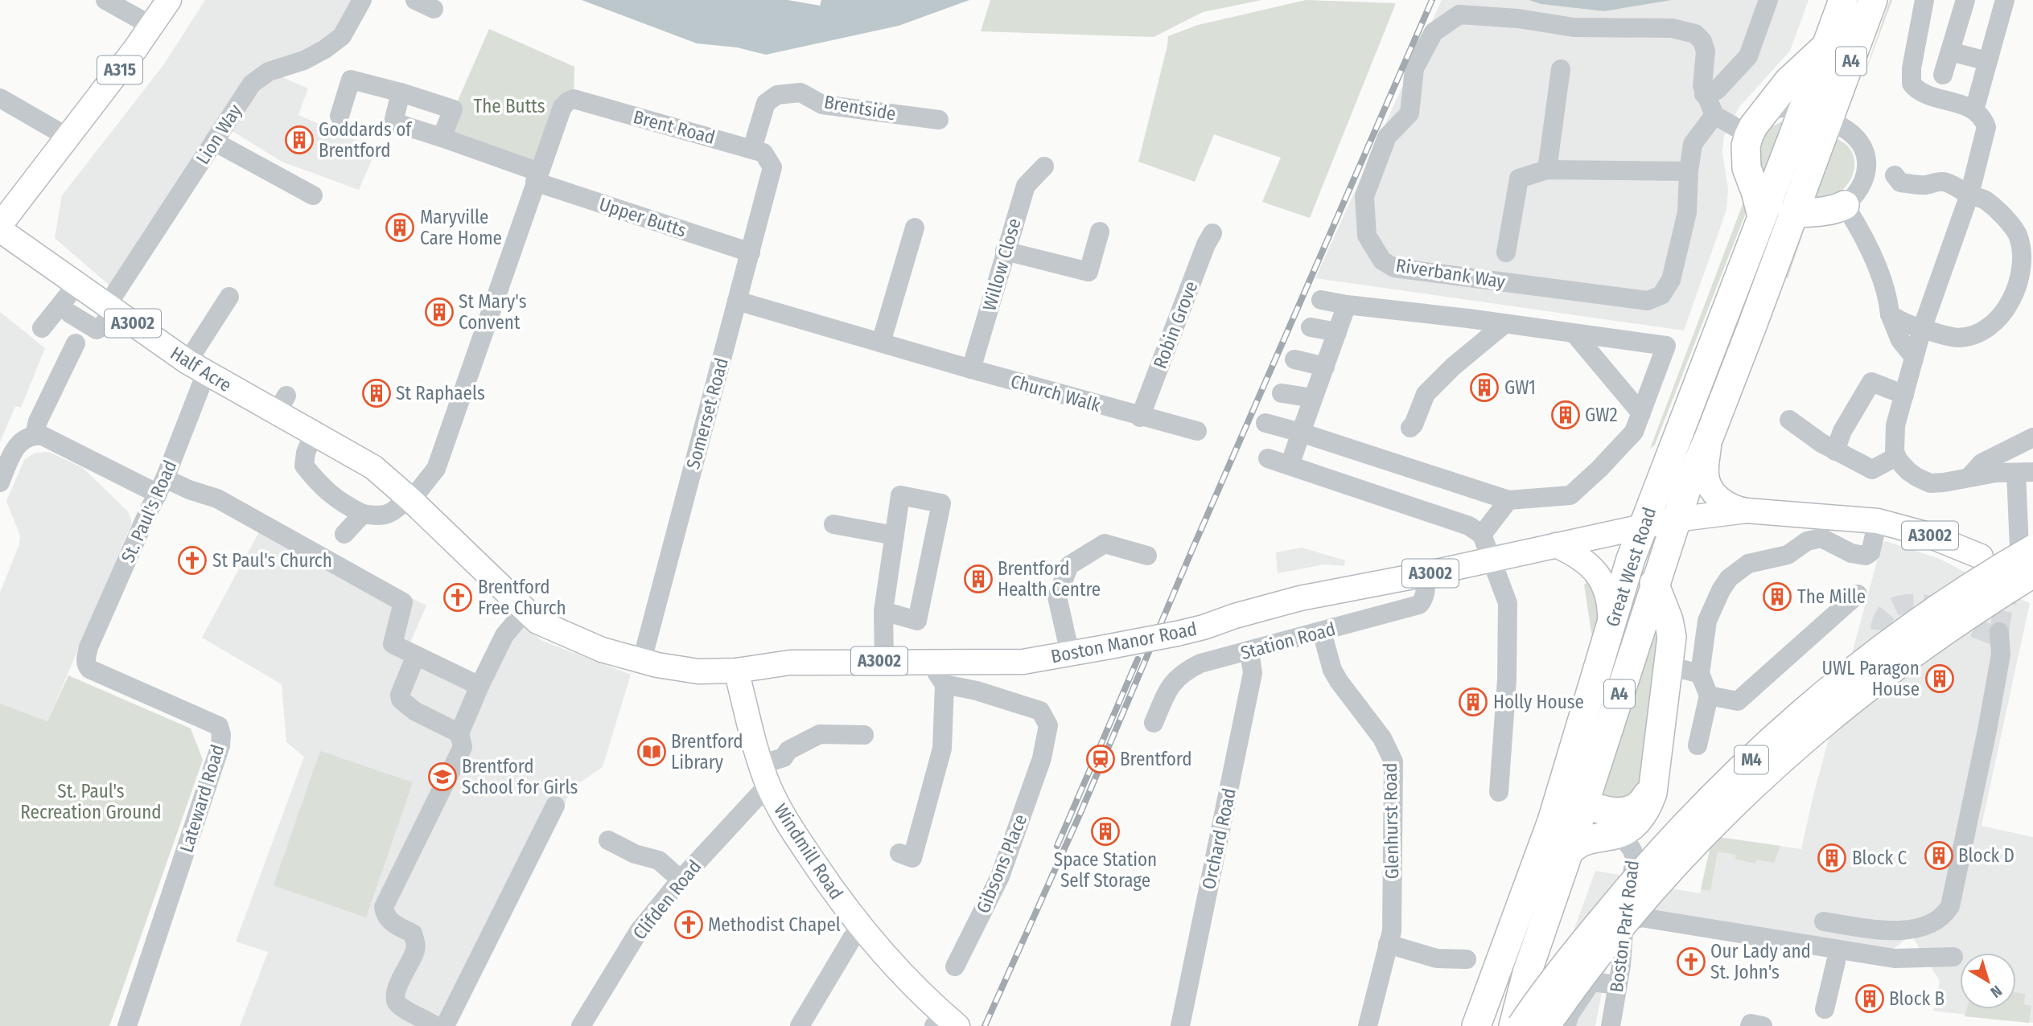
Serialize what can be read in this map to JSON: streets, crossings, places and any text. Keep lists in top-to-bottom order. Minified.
{"streets":{"highway":["A4","Great West Road","M4"],"main road":["A315","A3002","Half Acre","Boston Manor Road","Windmill Road"],"street":["Brentside","Brent Road","Lion Way","Upper Butts","Willow Close","Riverbank Way","Robin Grove","Church Walk","Somerset Road","St. Paul's Road","Station Road","Lateward Road","Glenhurst Road","Orchard Road","Gibsons Place","Clifden Road","Boston Park Road"]},"crossings":[["A4","Great West Road"],["Brentside","Brent Road"],["Brent Road","Upper Butts"],["Brent Road","Somerset Road"],["Lion Way","Half Acre"],["Upper Butts","Somerset Road"],["Willow Close","Church Walk"],["A3002","Great West Road"],["A3002","Boston Manor Road"],["Robin Grove","Church Walk"],["Half Acre","St. Paul's Road"],["Half Acre","Boston Manor Road"],["Somerset Road","Boston Manor Road"],["St. Paul's Road","Lateward Road"],["Great West Road","Boston Manor Road"],["Station Road","Boston Manor Road"],["Station Road","Glenhurst Road"],["Station Road","Orchard Road"],["Boston Manor Road","Windmill Road"],["Boston Manor Road","Gibsons Place"],["Windmill Road","Clifden Road"]],"parks":["The Butts","St. Paul's Recreation Ground"],"places":{"building":["Goddards of Brentford","Maryville Care Home","St Mary's Convent","GW1","St Raphaels","GW2","Brentford Health Centre","The Mille","UWL Paragon House","Holly House","Space Station Self Storage","Block D","Block C","Block B"],"church":["St Paul's Church","Brentford Free Church","Methodist Chapel","Our Lady and St. John's"],"library":["Brentford Library"],"station":["Brentford"],"school or university":["Brentford School for Girls"]},"north":"bottom right"}
